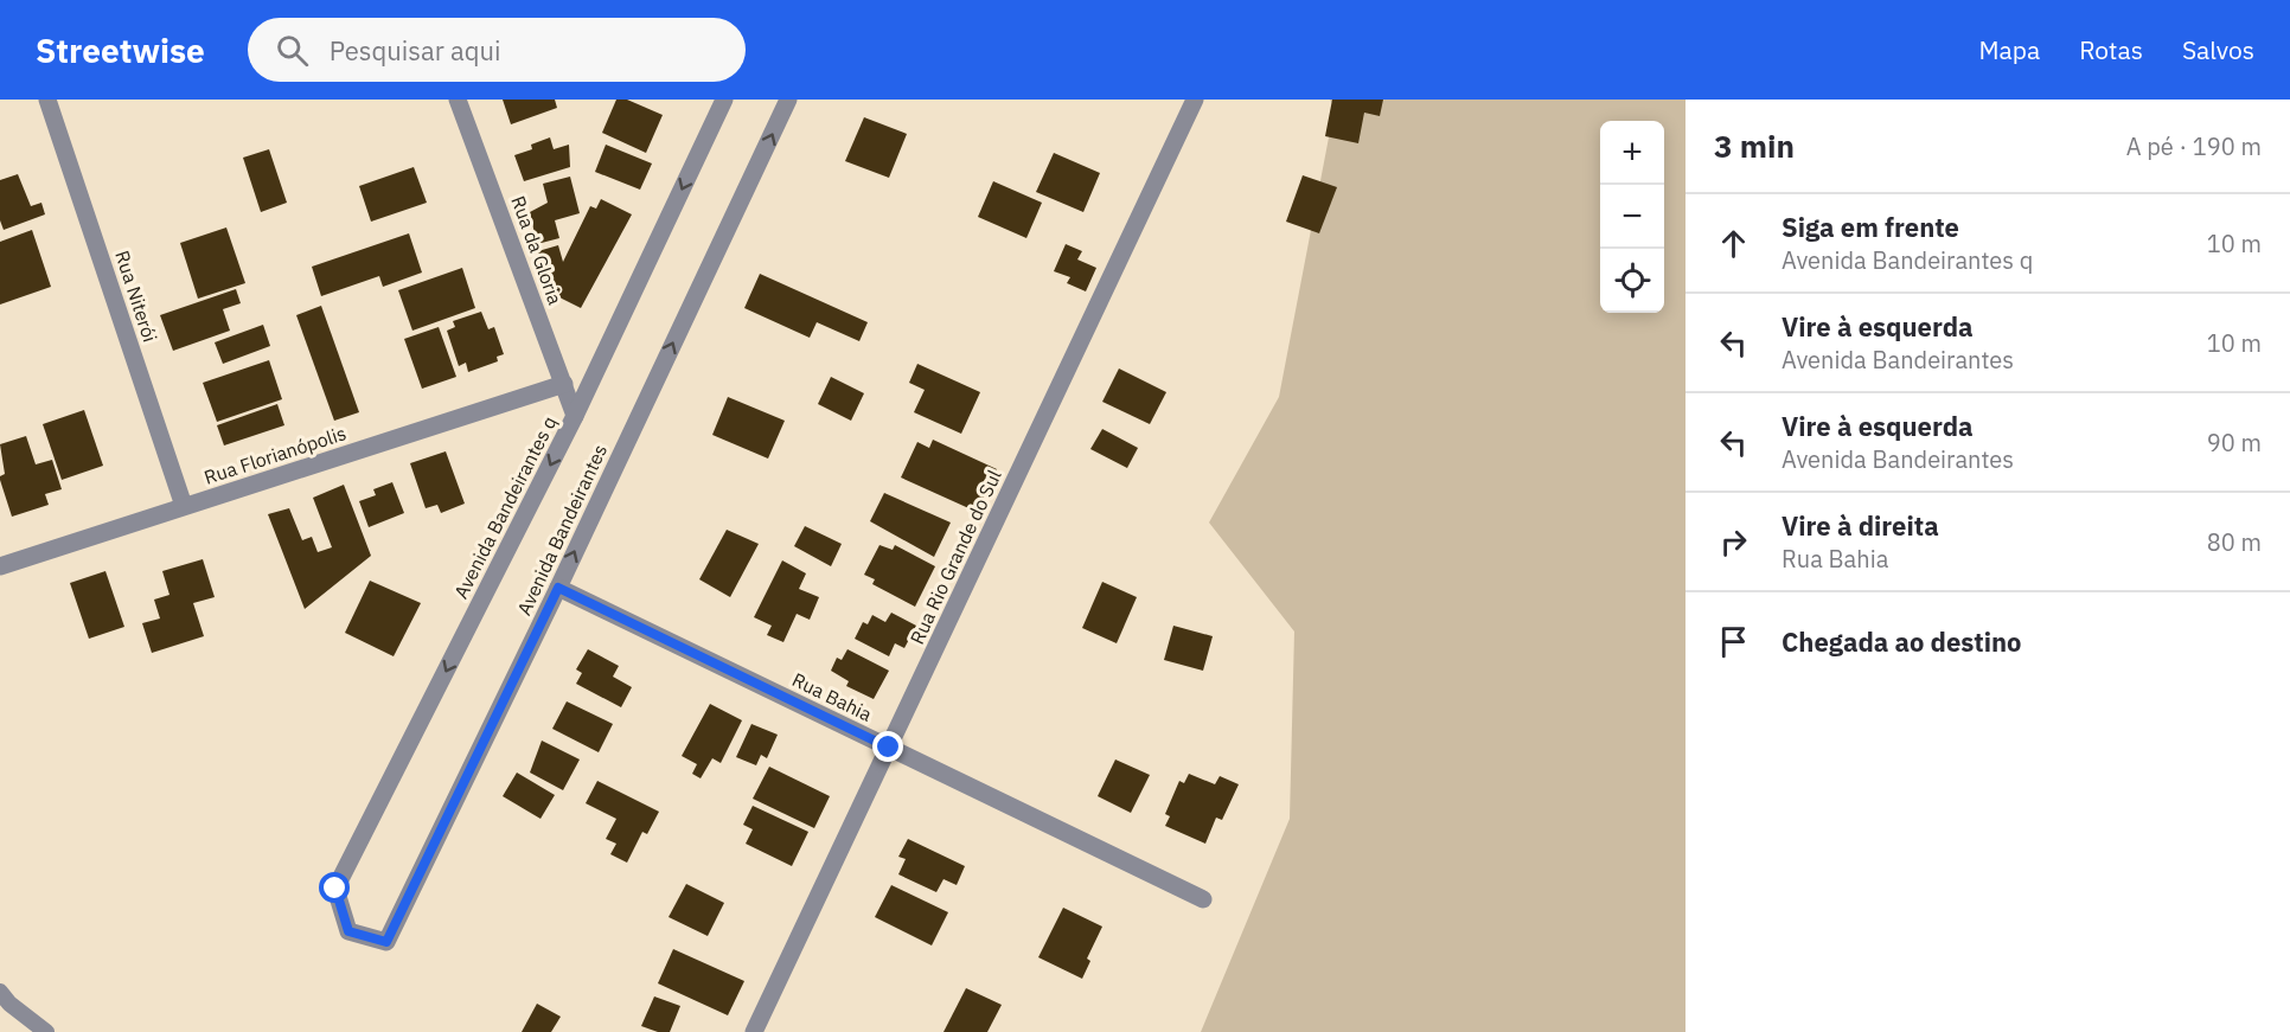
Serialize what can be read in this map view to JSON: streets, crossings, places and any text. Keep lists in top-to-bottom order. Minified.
{"streets":{"street":["Rua da Gloria","Rua Niterói","Rua Florianópolis","Avenida Bandeirantes q","Avenida Bandeirantes","Rua Rio Grande do Sul","Rua Bahia"]},"crossings":[["Rua da Gloria","Rua Florianópolis"],["Rua da Gloria","Avenida Bandeirantes q"],["Rua Niterói","Rua Florianópolis"],["Avenida Bandeirantes q","Avenida Bandeirantes"],["Avenida Bandeirantes","Rua Bahia"],["Rua Rio Grande do Sul","Rua Bahia"]],"one_way":["Avenida Bandeirantes q","Avenida Bandeirantes"],"page":{"header":"Streetwise","search":"Pesquisar aqui","nav":["Mapa","Rotas","Salvos"],"heading":["3 min","A pé · 190 m"],"map_buttons":["+","−"],"list":[["Siga em frente","Avenida Bandeirantes q","10 m"],["Vire à esquerda","Avenida Bandeirantes","10 m"],["Vire à esquerda","Avenida Bandeirantes","90 m"],["Vire à direita","Rua Bahia","80 m"],"Chegada ao destino"]}}
